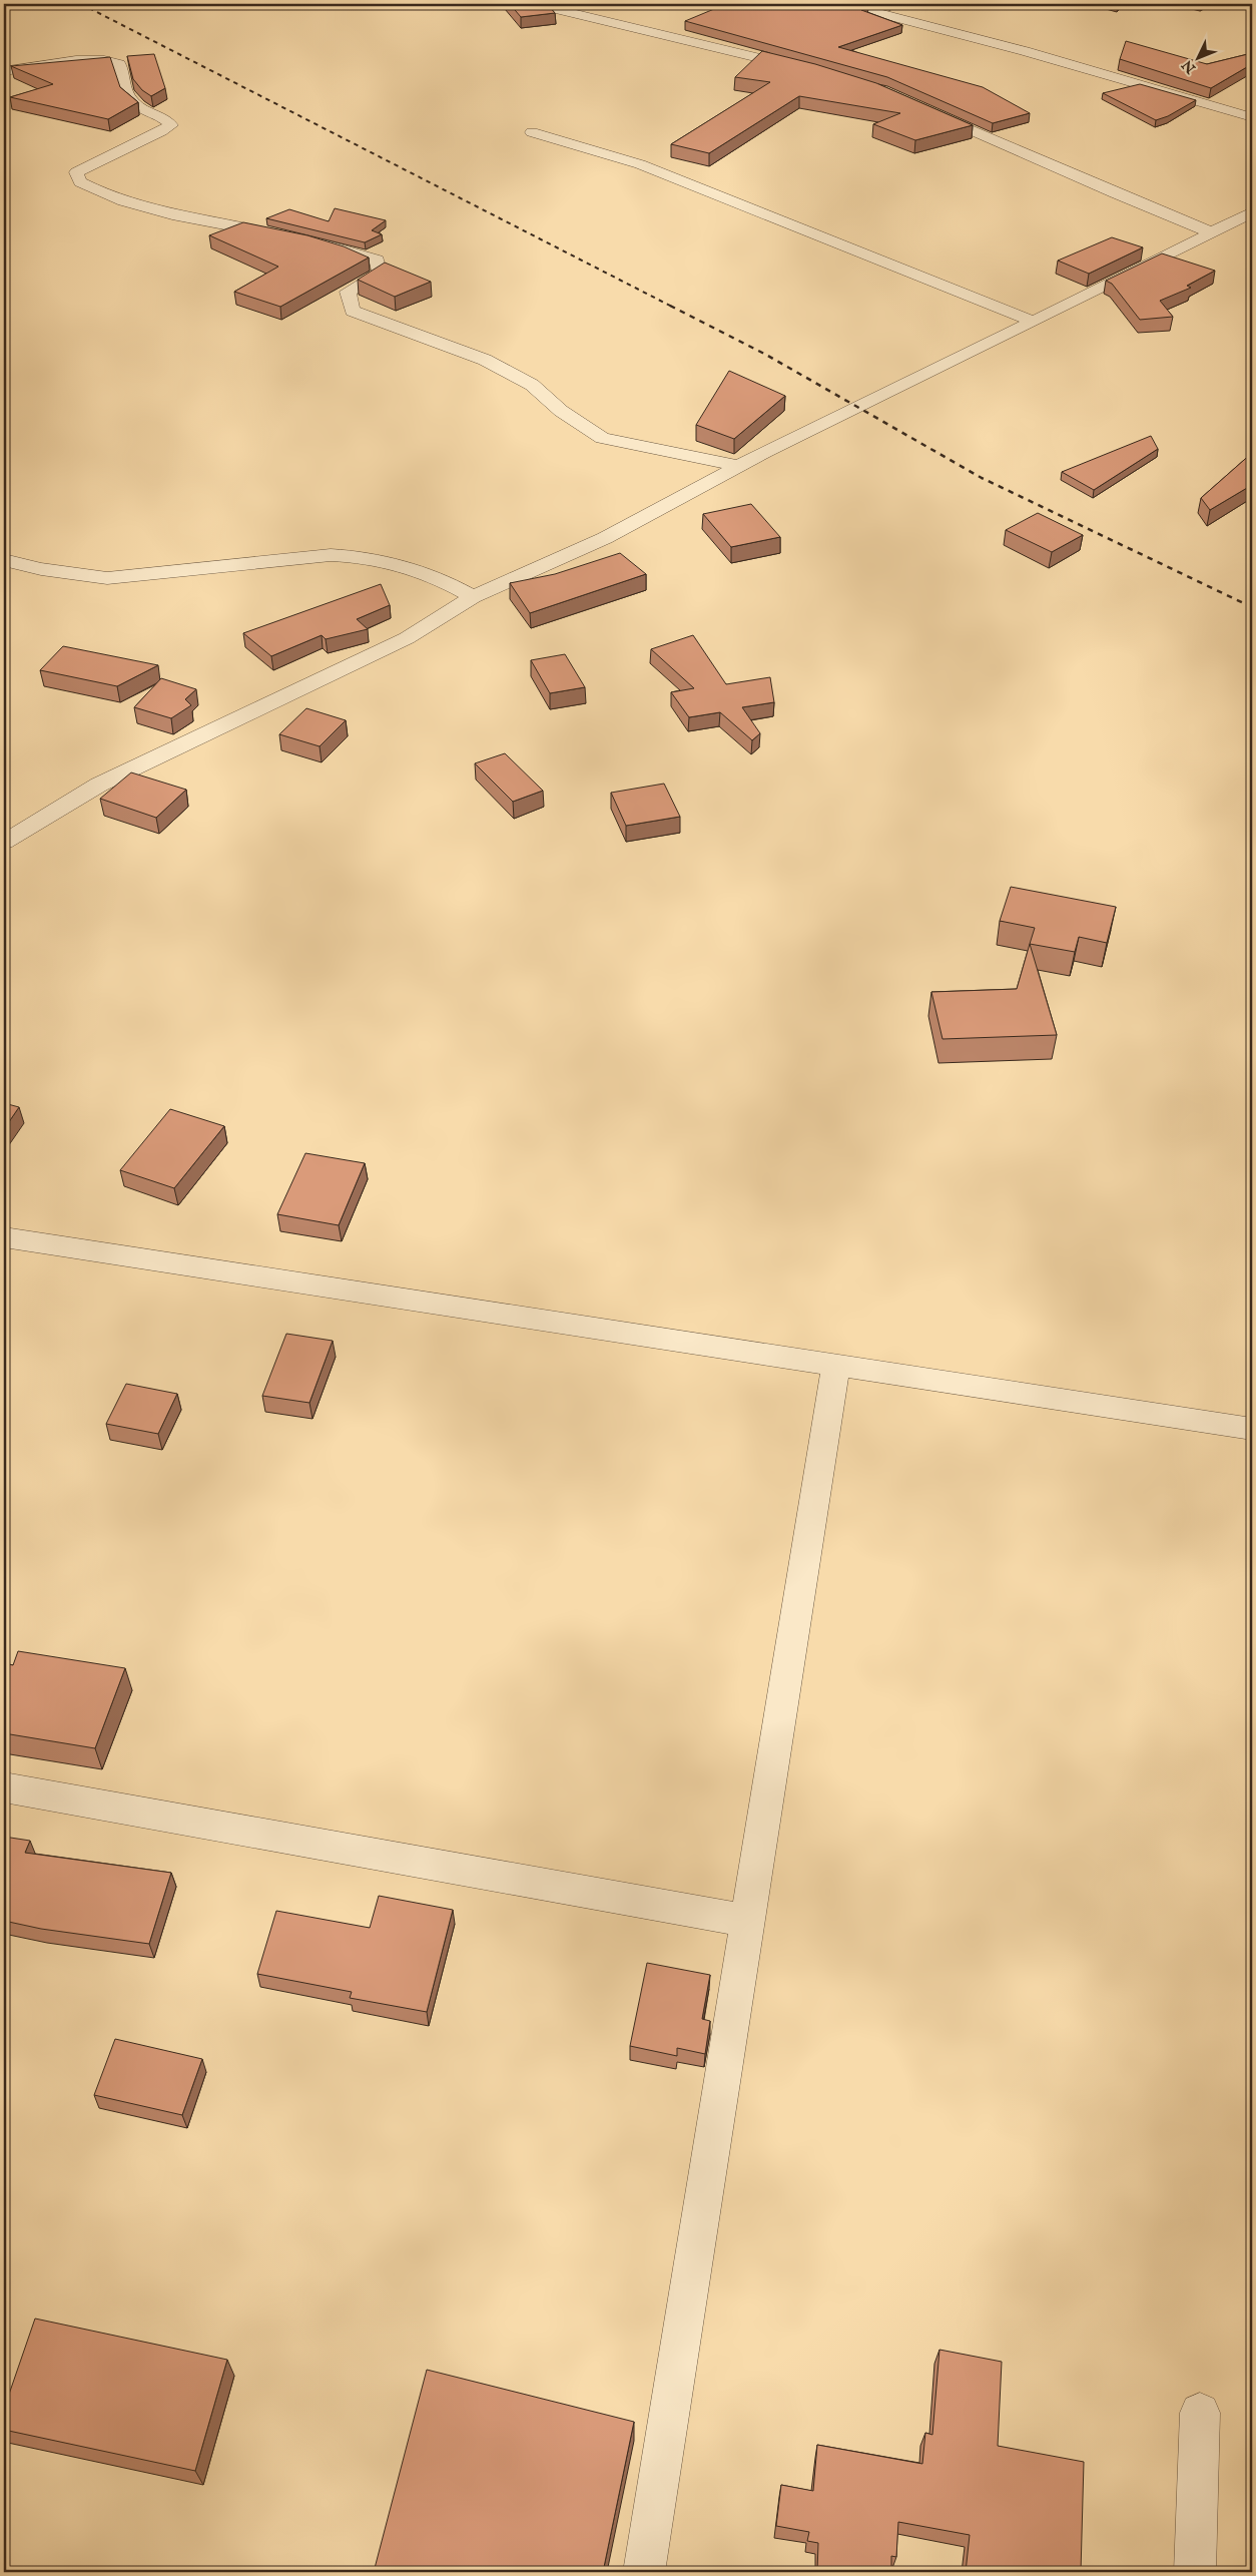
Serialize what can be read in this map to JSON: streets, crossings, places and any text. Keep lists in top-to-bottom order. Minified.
{"north":"bottom left"}
